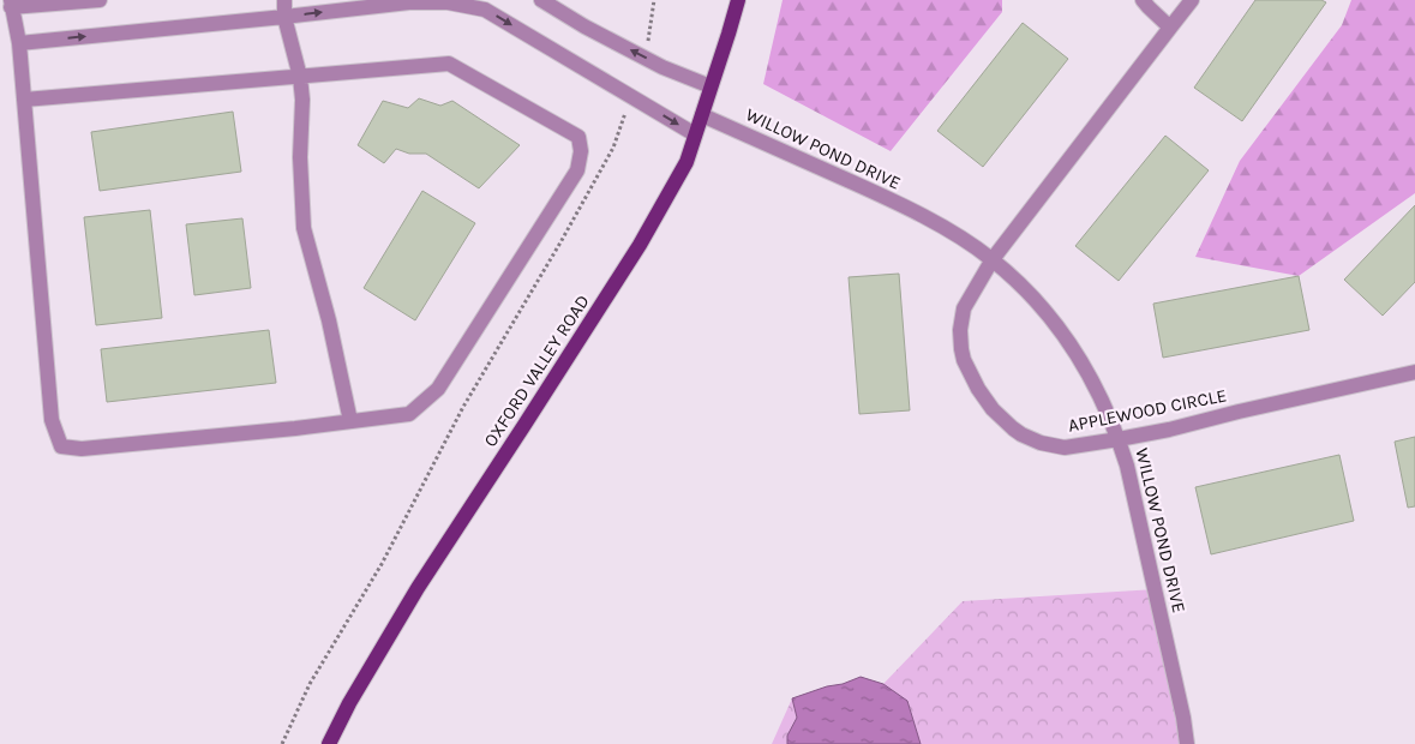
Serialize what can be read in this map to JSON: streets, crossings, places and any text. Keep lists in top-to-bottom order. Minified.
{"streets":{"main road":["OXFORD VALLEY ROAD"],"street":["WILLOW POND DRIVE","APPLEWOOD CIRCLE"]},"crossings":[["WILLOW POND DRIVE","OXFORD VALLEY ROAD"],["WILLOW POND DRIVE","APPLEWOOD CIRCLE"]]}
